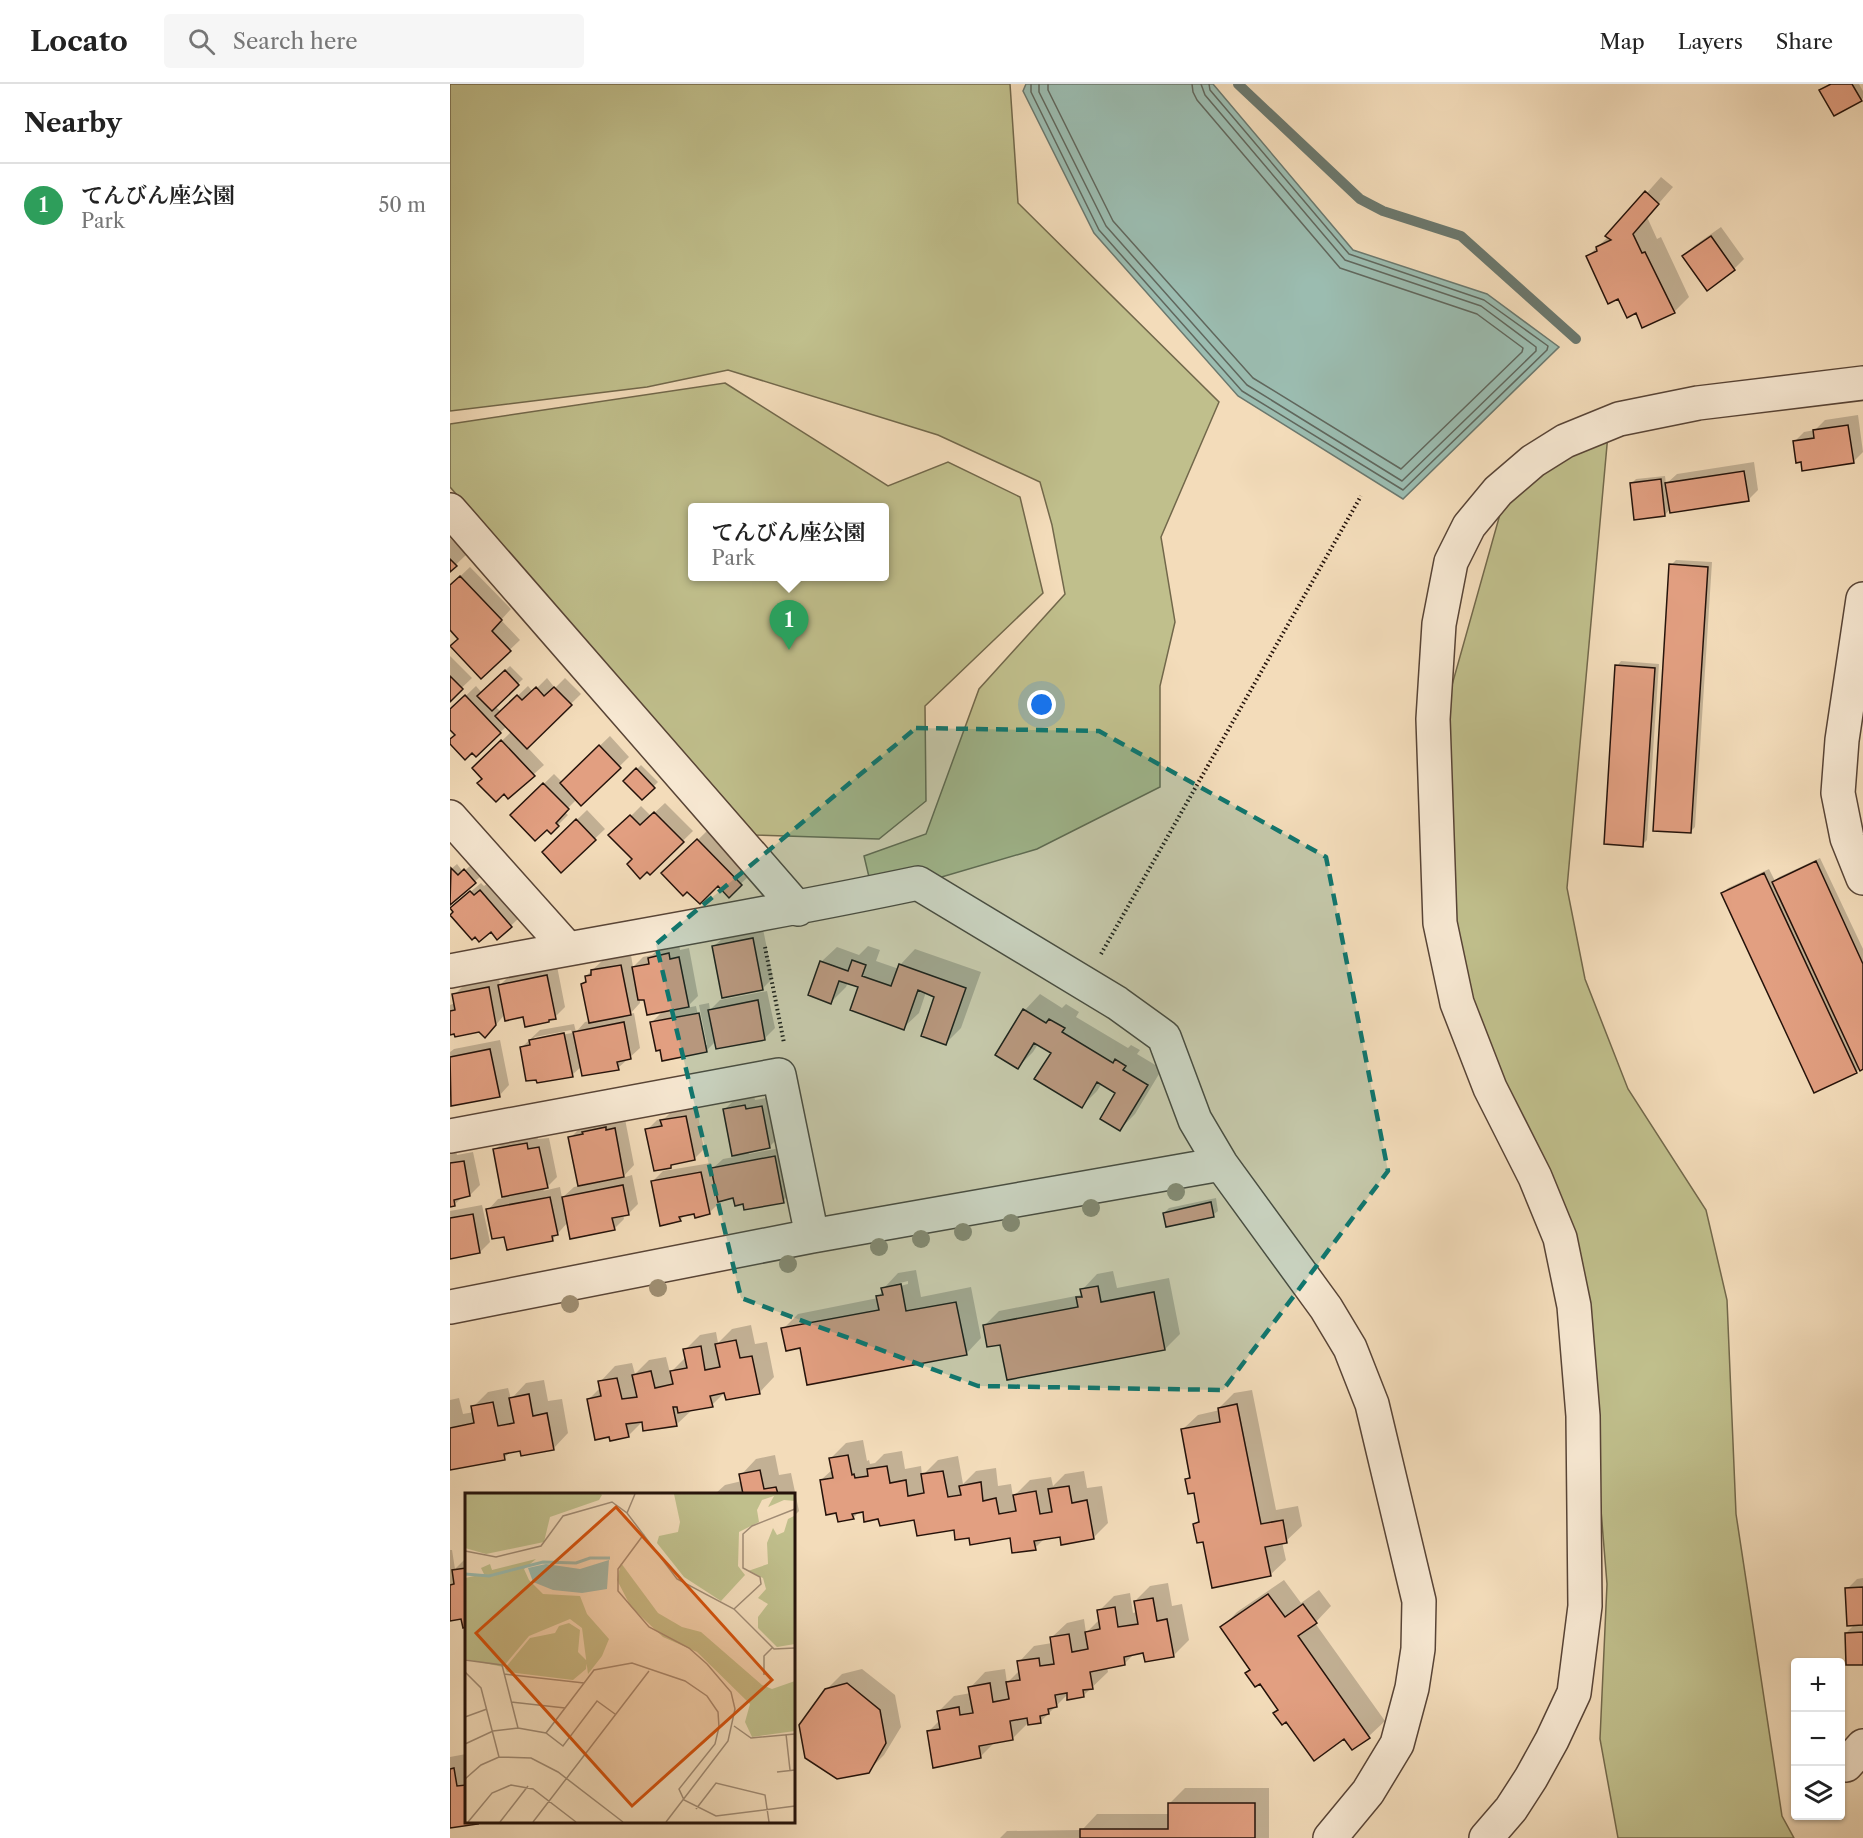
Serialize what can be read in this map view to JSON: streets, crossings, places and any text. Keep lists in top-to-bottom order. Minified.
{"page":{"header":"Locato","search":"Search here","nav":["Map","Layers","Share"],"heading":"Nearby","list":[{"mark":"1","name":"てんびん座公園","note":"Park","value":"50 m"}],"popup":["てんびん座公園","Park"],"pins":"1","map_buttons":["+","−"]}}
